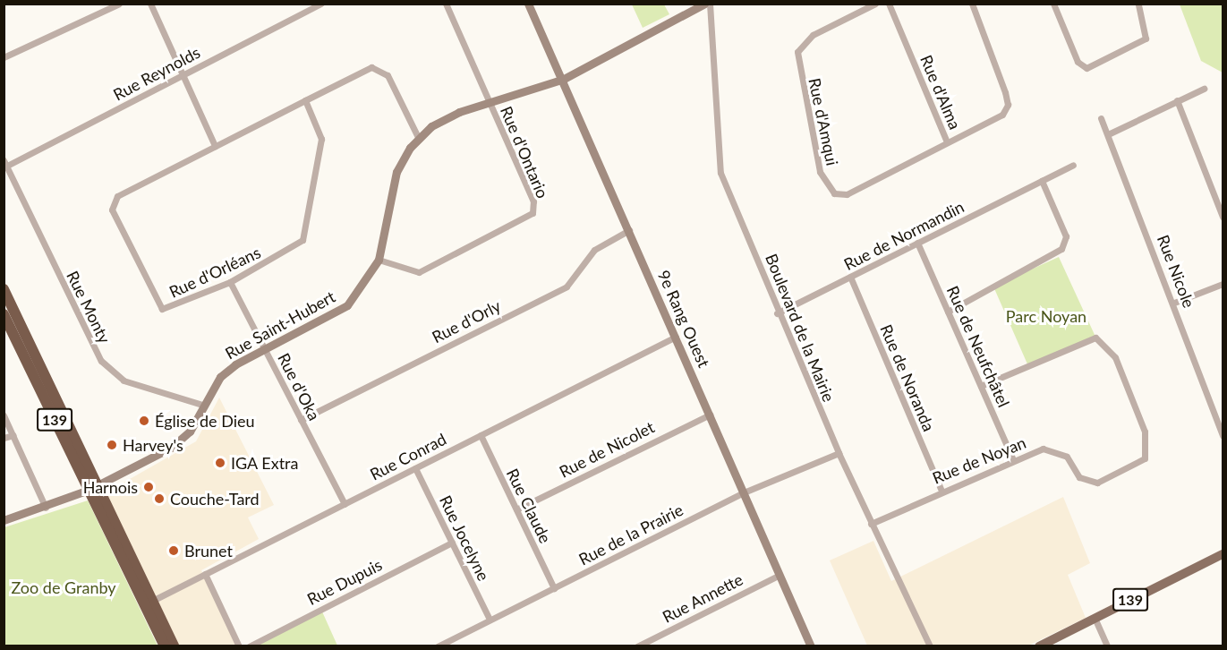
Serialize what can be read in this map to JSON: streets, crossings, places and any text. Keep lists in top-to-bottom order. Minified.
{"streets":{"highway":["139"],"street":["Rue Reynolds","Rue d'Alma","Rue d'Amqui","Rue d'Ontario","Rue de Normandin","Rue Nicole","Rue d'Orléans","Rue Monty","9e Rang Ouest","Rue d'Orly","Rue Saint-Hubert","Boulevard de la Mairie","Rue de Neufchâtel","Rue de Noranda","Rue d'Oka","Rue de Nicolet","Rue Conrad","Rue de Noyan","Rue Claude","Rue de la Prairie","Rue Jocelyne","Rue Dupuis","Rue Annette"]},"crossings":[["Rue Reynolds","Rue Monty"],["Rue d'Alma","Rue d'Amqui"],["Rue d'Ontario","Rue Saint-Hubert"],["Rue de Normandin","Boulevard de la Mairie"],["Rue de Normandin","Rue de Neufchâtel"],["Rue de Normandin","Rue de Noranda"],["Rue d'Orléans","Rue Saint-Hubert"],["Rue d'Orléans","Rue d'Oka"],["Rue Monty","Rue Saint-Hubert"],["9e Rang Ouest","Rue d'Orly"],["9e Rang Ouest","Rue Saint-Hubert"],["9e Rang Ouest","Rue de Nicolet"],["9e Rang Ouest","Rue Conrad"],["9e Rang Ouest","Rue de la Prairie"],["9e Rang Ouest","Rue Annette"],["Rue d'Orly","Rue d'Oka"],["Rue Saint-Hubert","Rue d'Oka"],["Rue Saint-Hubert","139"],["Boulevard de la Mairie","Rue de Noyan"],["Boulevard de la Mairie","Rue de la Prairie"],["Rue de Neufchâtel","Rue de Noyan"],["Rue de Noranda","Rue de Noyan"],["Rue d'Oka","Rue Conrad"],["139","Rue Conrad"],["Rue de Nicolet","Rue Claude"],["Rue Conrad","Rue Claude"],["Rue Conrad","Rue Jocelyne"],["Rue Claude","Rue de la Prairie"],["Rue de la Prairie","Rue Jocelyne"],["Rue Jocelyne","Rue Dupuis"]],"parks":["Parc Noyan","Zoo de Granby"],"places":["Église de Dieu","Harvey's","IGA Extra","Harnois","Couche-Tard","Brunet"]}
